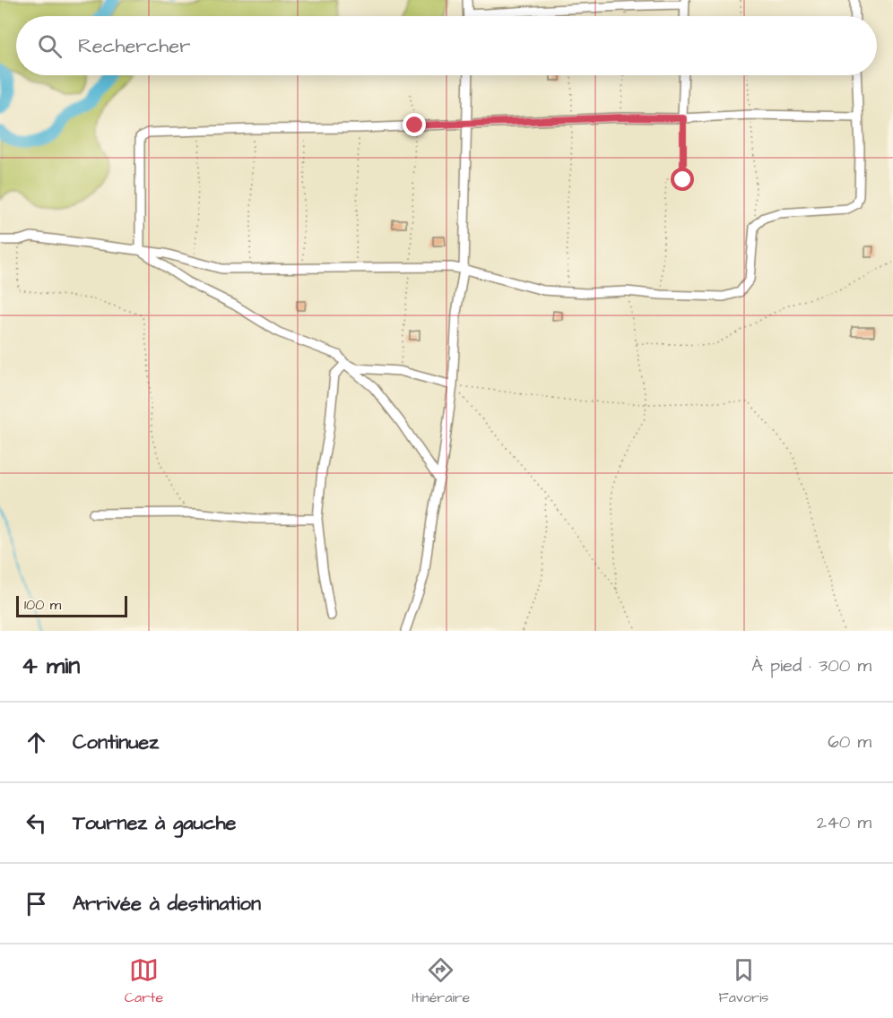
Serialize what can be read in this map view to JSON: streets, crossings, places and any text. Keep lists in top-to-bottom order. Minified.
{"scale_bar":"100 m","page":{"search":"Rechercher","scale":"100 m","heading":["4 min","À pied · 300 m"],"list":[["Continuez","60 m"],["Tournez à gauche","240 m"],"Arrivée à destination"],"nav":["Carte","Itinéraire","Favoris"]}}
